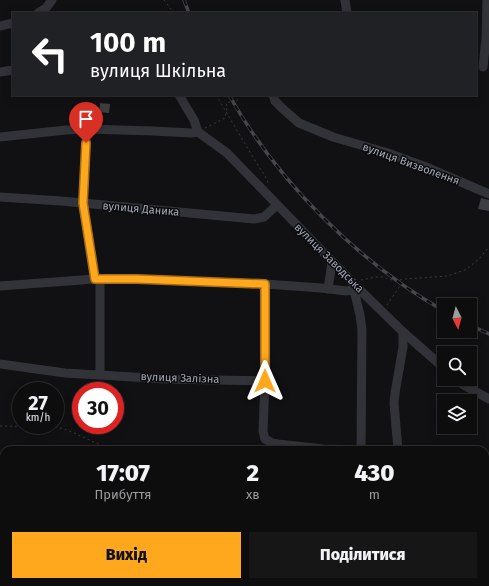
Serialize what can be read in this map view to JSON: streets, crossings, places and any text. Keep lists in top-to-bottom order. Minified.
{"streets":{"street":["вулиця Визволення","вулиця Даника","вулиця Заводська","вулиця Залізна"]},"crossings":[["вулиця Даника","вулиця Заводська"]],"north":"bottom","page":{"turn":["100 m","вулиця Шкільна"],"speed":"27 km/h","limit":"30","eta":["17:07","Прибуття","2","хв","430","m"],"buttons":["Вихід","Поділитися"]}}
